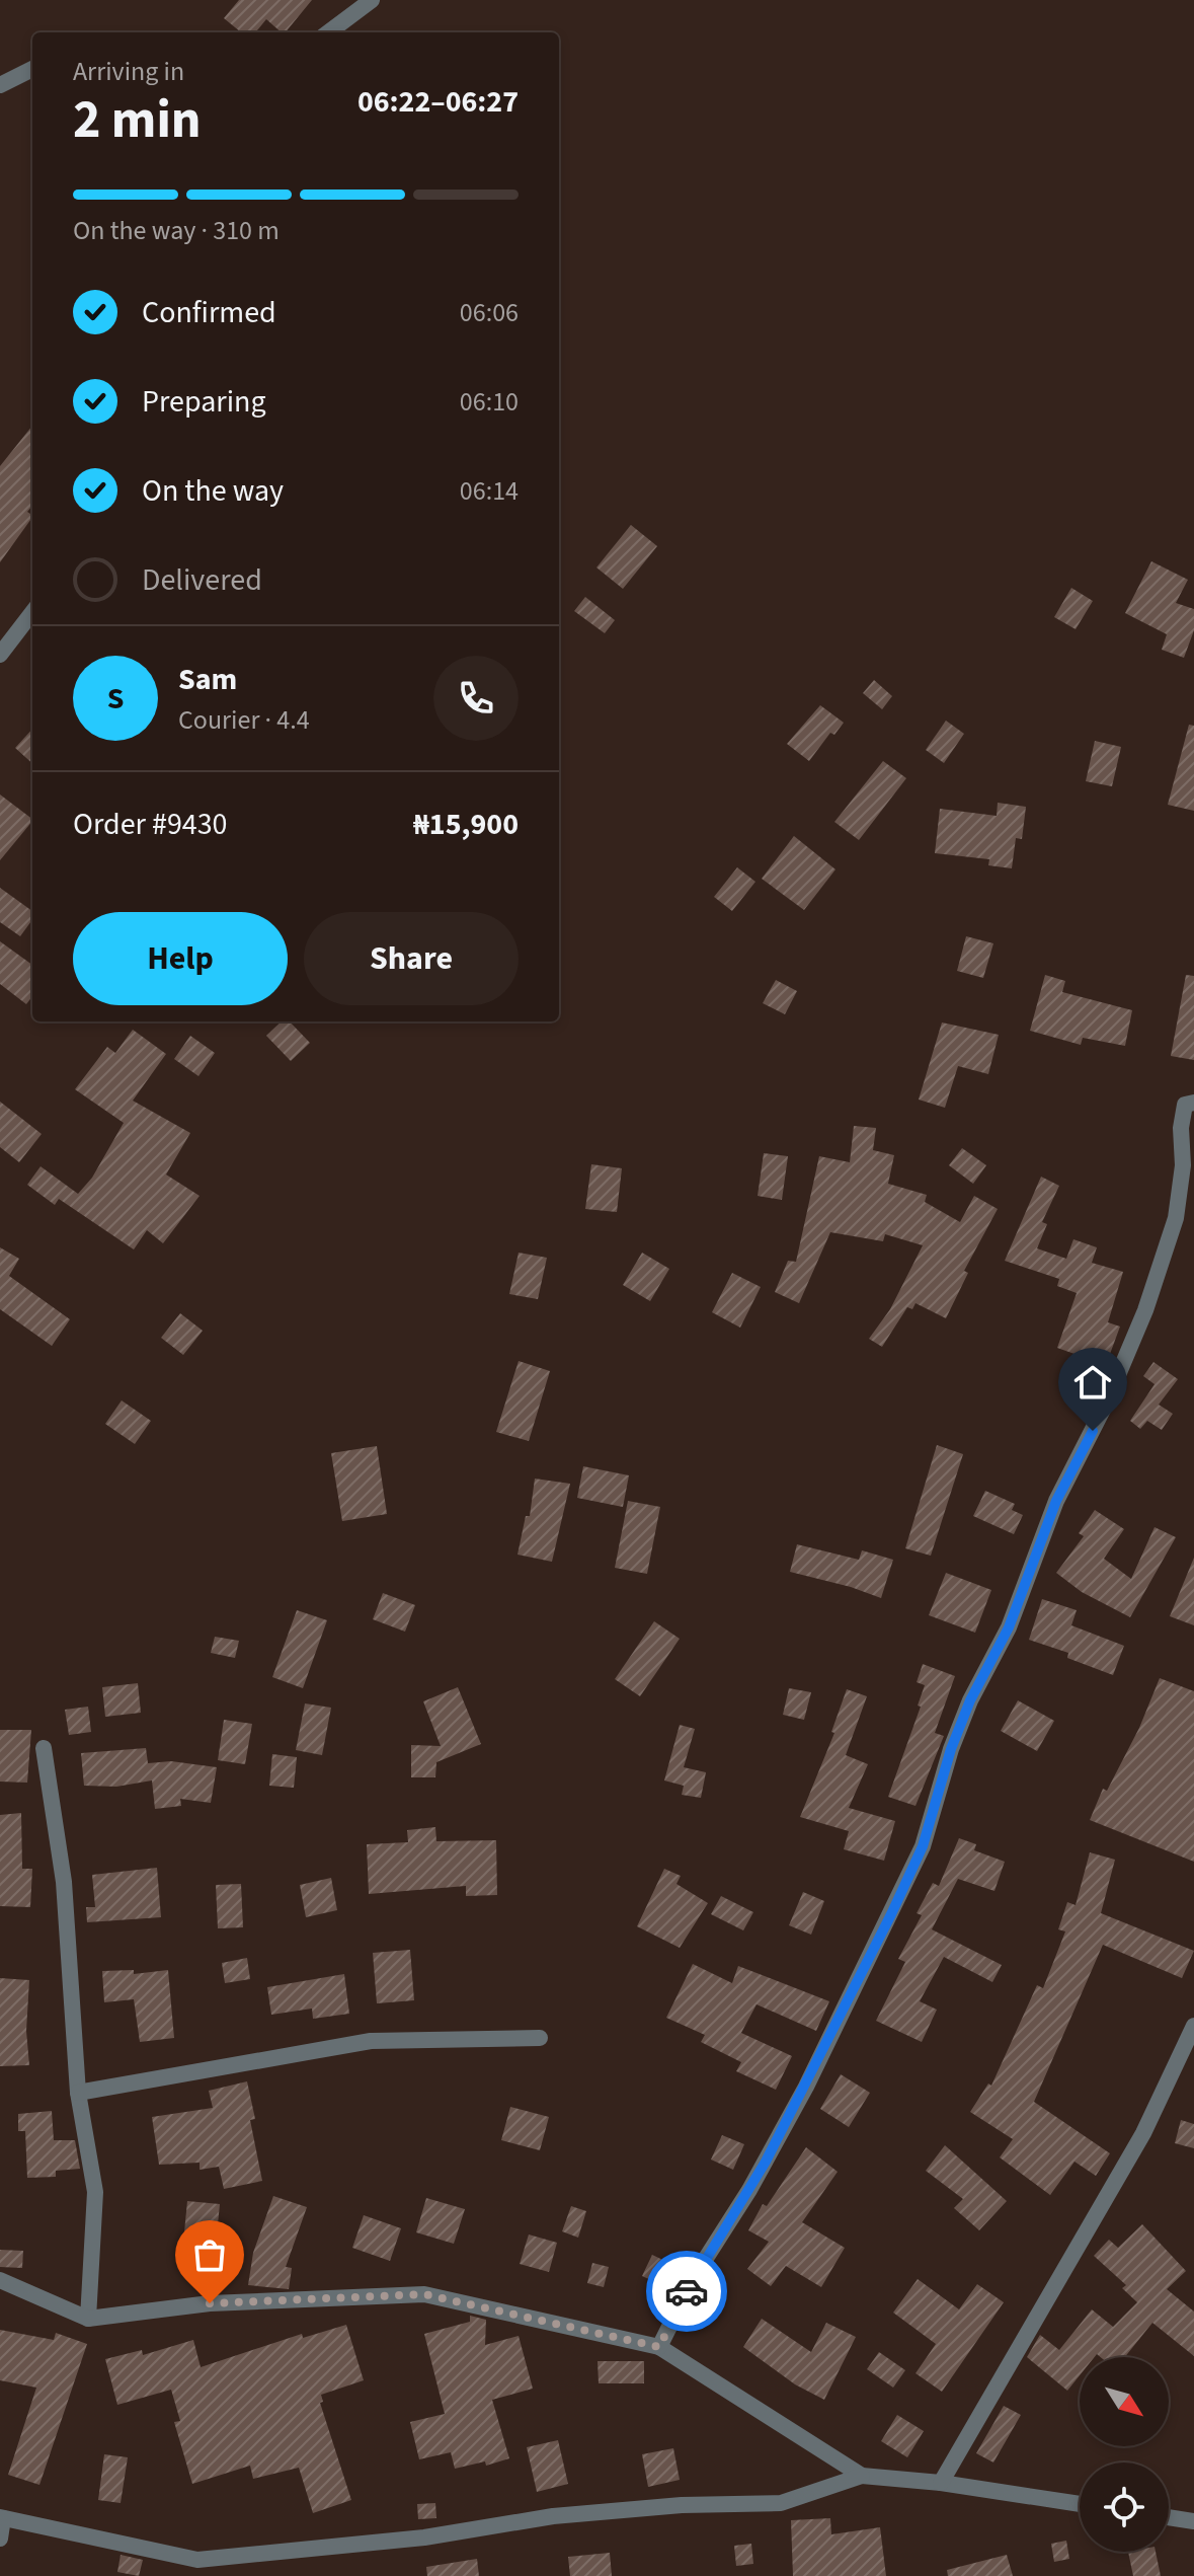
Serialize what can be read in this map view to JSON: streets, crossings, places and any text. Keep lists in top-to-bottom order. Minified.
{"north":"bottom right","page":{"heading":["2 min","Arriving in","06:22–06:27"],"panel":["Sam","Courier · 4.4","Order #9430","₦15,900"],"bar":"On the way · 310 m","list":[["Confirmed","06:06"],["Preparing","06:10"],["On the way","06:14"],"Delivered"],"round":"S","buttons":["Help","Share"]}}
